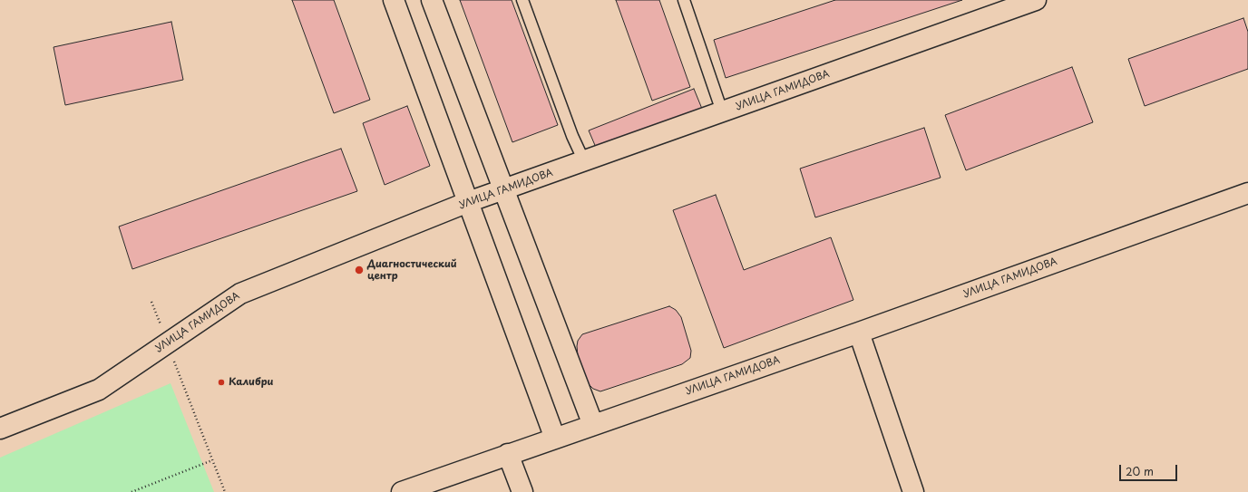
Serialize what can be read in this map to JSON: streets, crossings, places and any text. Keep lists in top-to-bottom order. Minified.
{"streets":{"street":["УЛИЦА ГАМИДОВА"]},"places":["Диагностический центр","Калибри"],"scale_bar":"20 m"}
